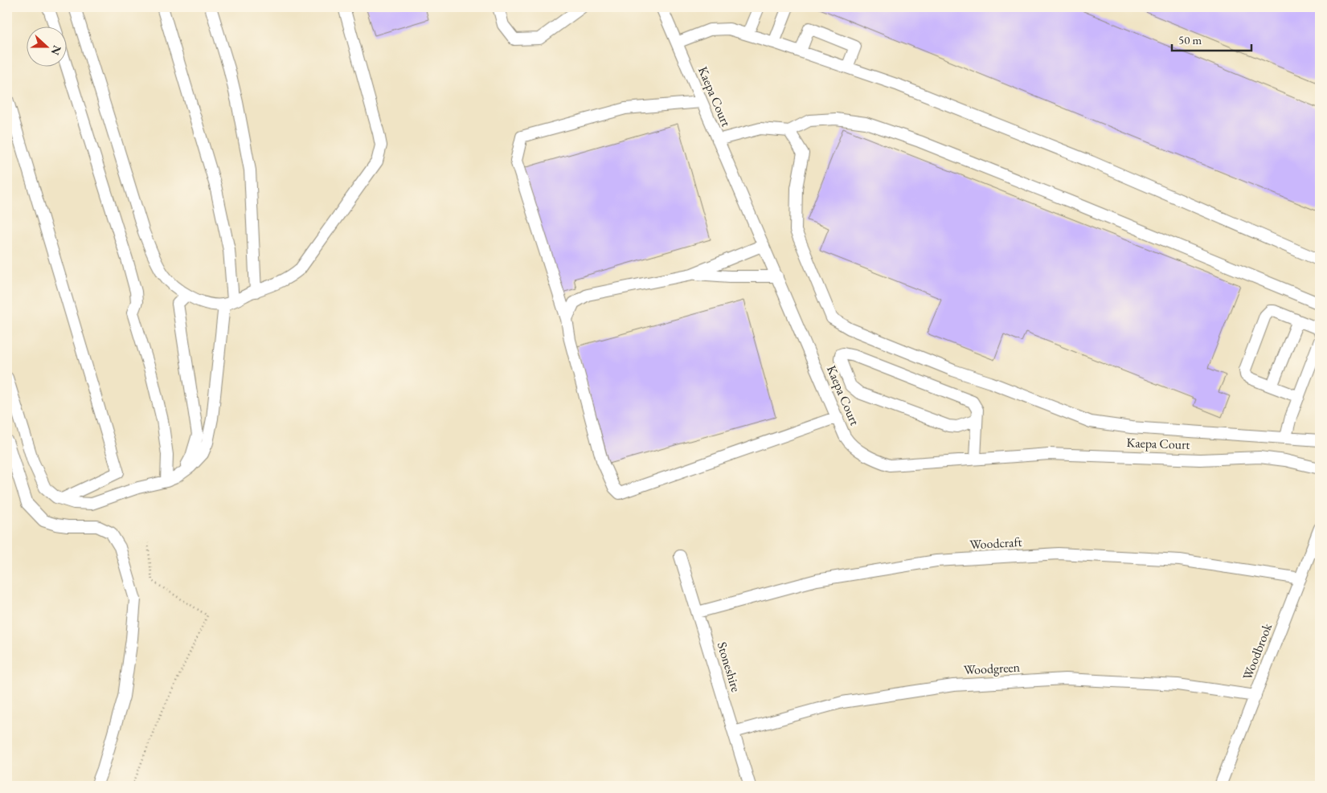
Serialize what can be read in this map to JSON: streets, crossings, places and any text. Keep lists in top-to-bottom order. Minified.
{"streets":{"street":["Kaepa Court","Woodcraft","Woodbrook","Stoneshire","Woodgreen"]},"crossings":[["Woodcraft","Woodbrook"],["Woodcraft","Stoneshire"],["Woodbrook","Woodgreen"],["Stoneshire","Woodgreen"]],"scale_bar":"50 m","north":"right"}
